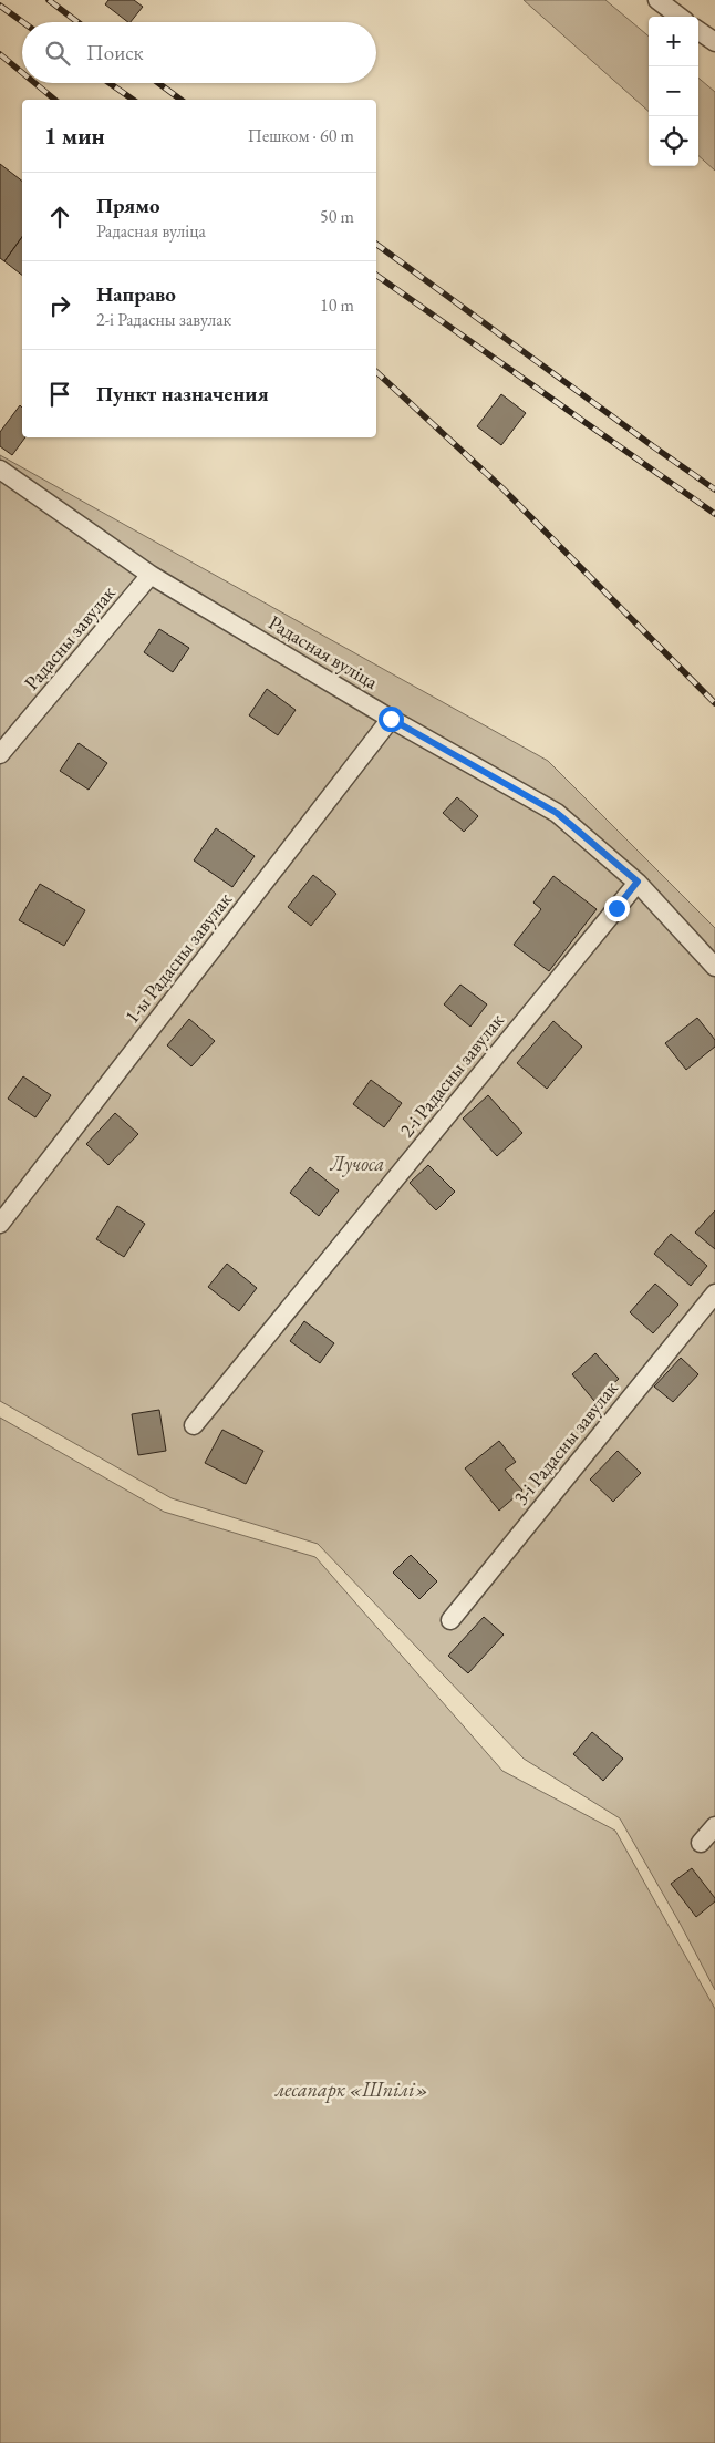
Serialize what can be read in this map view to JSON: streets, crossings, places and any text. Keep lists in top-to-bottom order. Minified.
{"streets":{"lane":["Радасны завулак","Радасная вуліца","1-ы Радасны завулак","2-і Радасны завулак","3-і Радасны завулак"]},"crossings":[["Радасны завулак","Радасная вуліца"],["Радасная вуліца","1-ы Радасны завулак"],["Радасная вуліца","2-і Радасны завулак"]],"parks":["Лучоса","лесапарк «Шпілі»"],"page":{"map_buttons":["+","−"],"search":"Поиск","heading":["1 мин","Пешком · 60 m"],"list":[["Прямо","Радасная вуліца","50 m"],["Направо","2-і Радасны завулак","10 m"],"Пункт назначения"]}}
